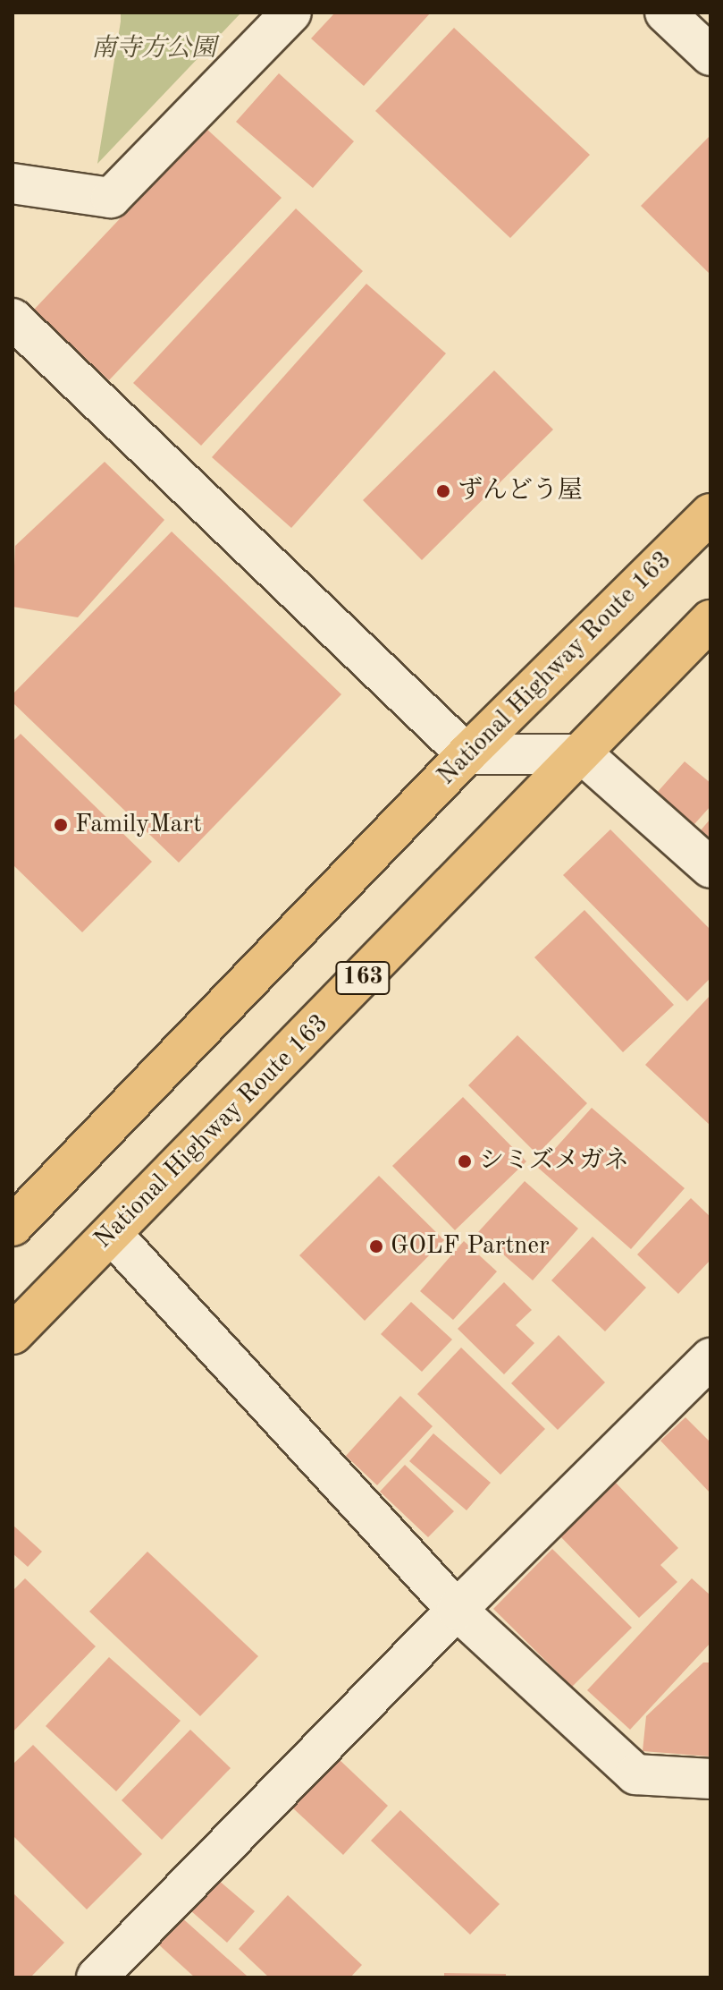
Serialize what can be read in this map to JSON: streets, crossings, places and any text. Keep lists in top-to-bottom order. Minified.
{"streets":{"highway":["National Highway Route 163","163"]},"parks":["南寺方公園"],"places":["ずんどう屋","FamilyMart","シミズメガネ","GOLF Partner"]}
